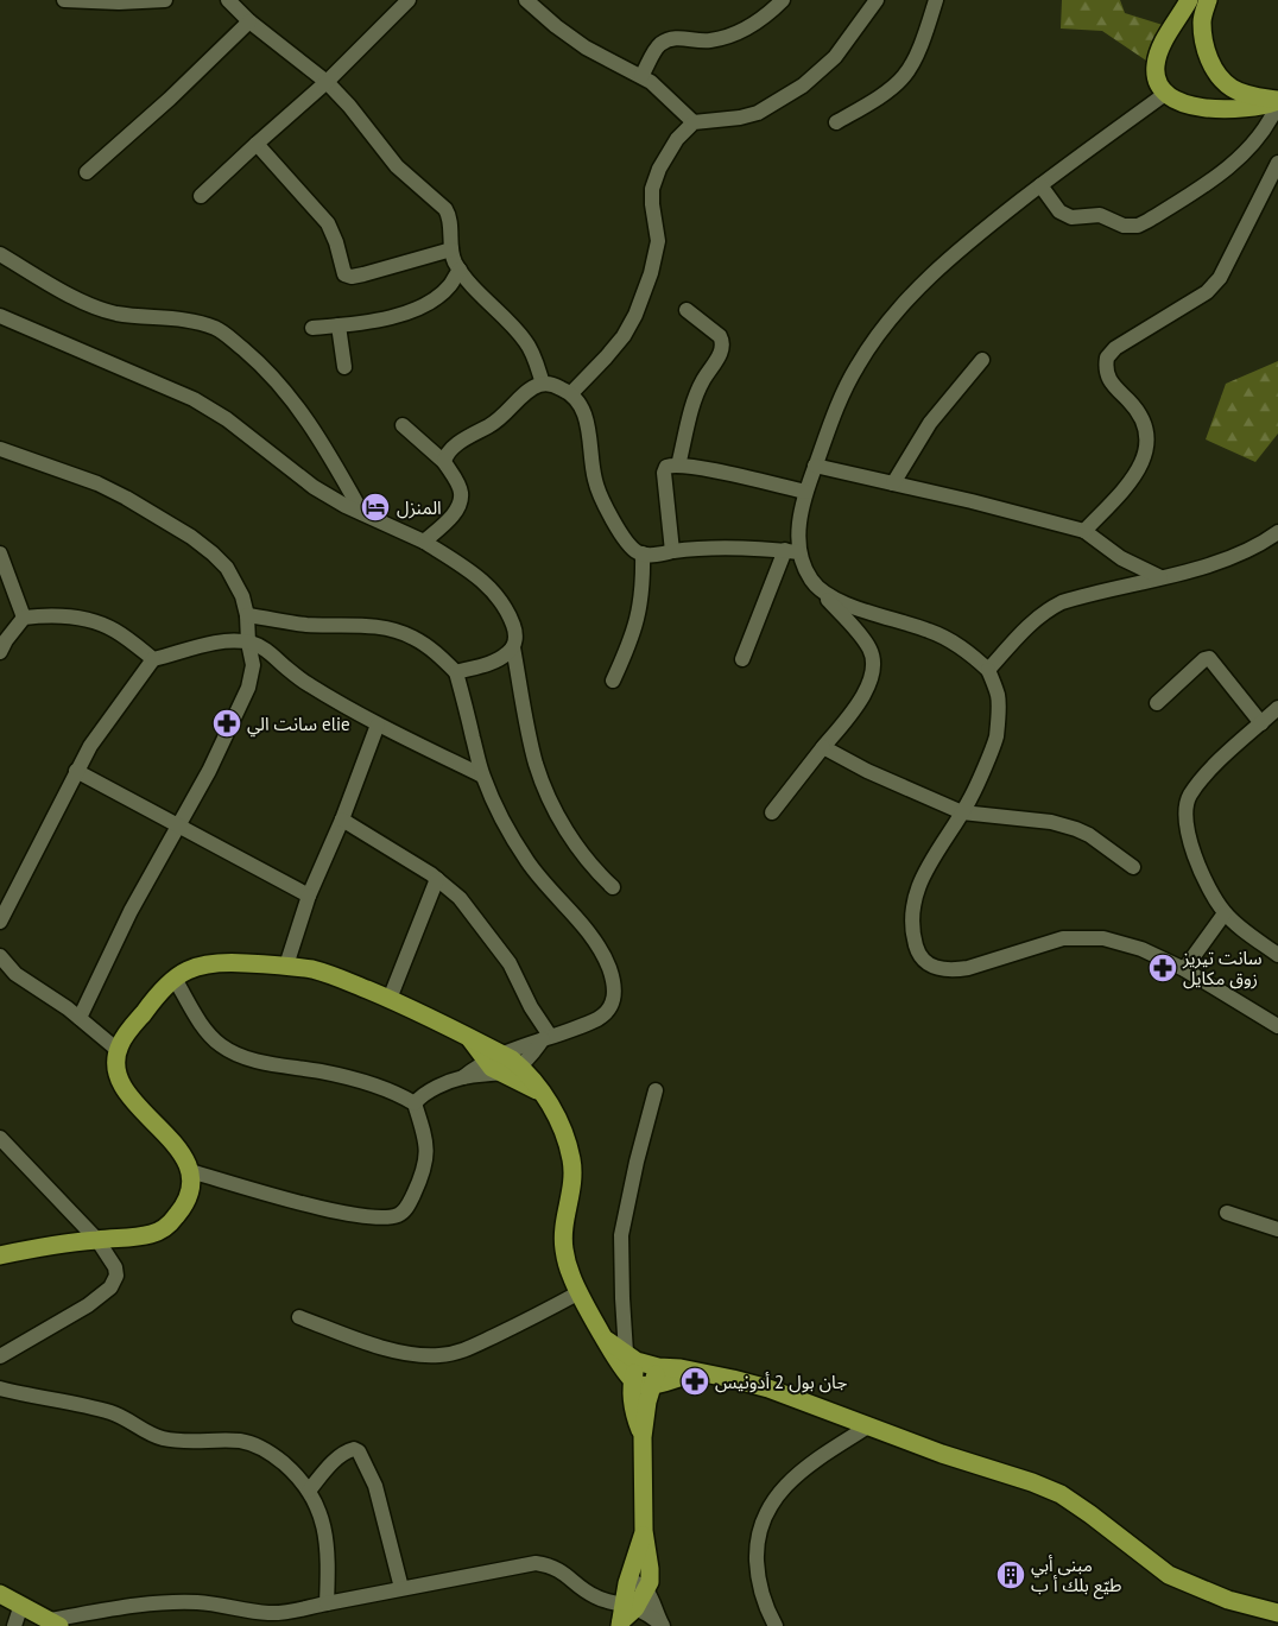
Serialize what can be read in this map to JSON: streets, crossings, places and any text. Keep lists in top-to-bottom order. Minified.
{"places":{"hotel":["المنزل"],"pharmacy":["سانت الي elie","سانت تيريز زوق مكايل","جان بول 2 أدونيس"],"building":["مبنى أبي طيّع بلك أ ب"]}}
